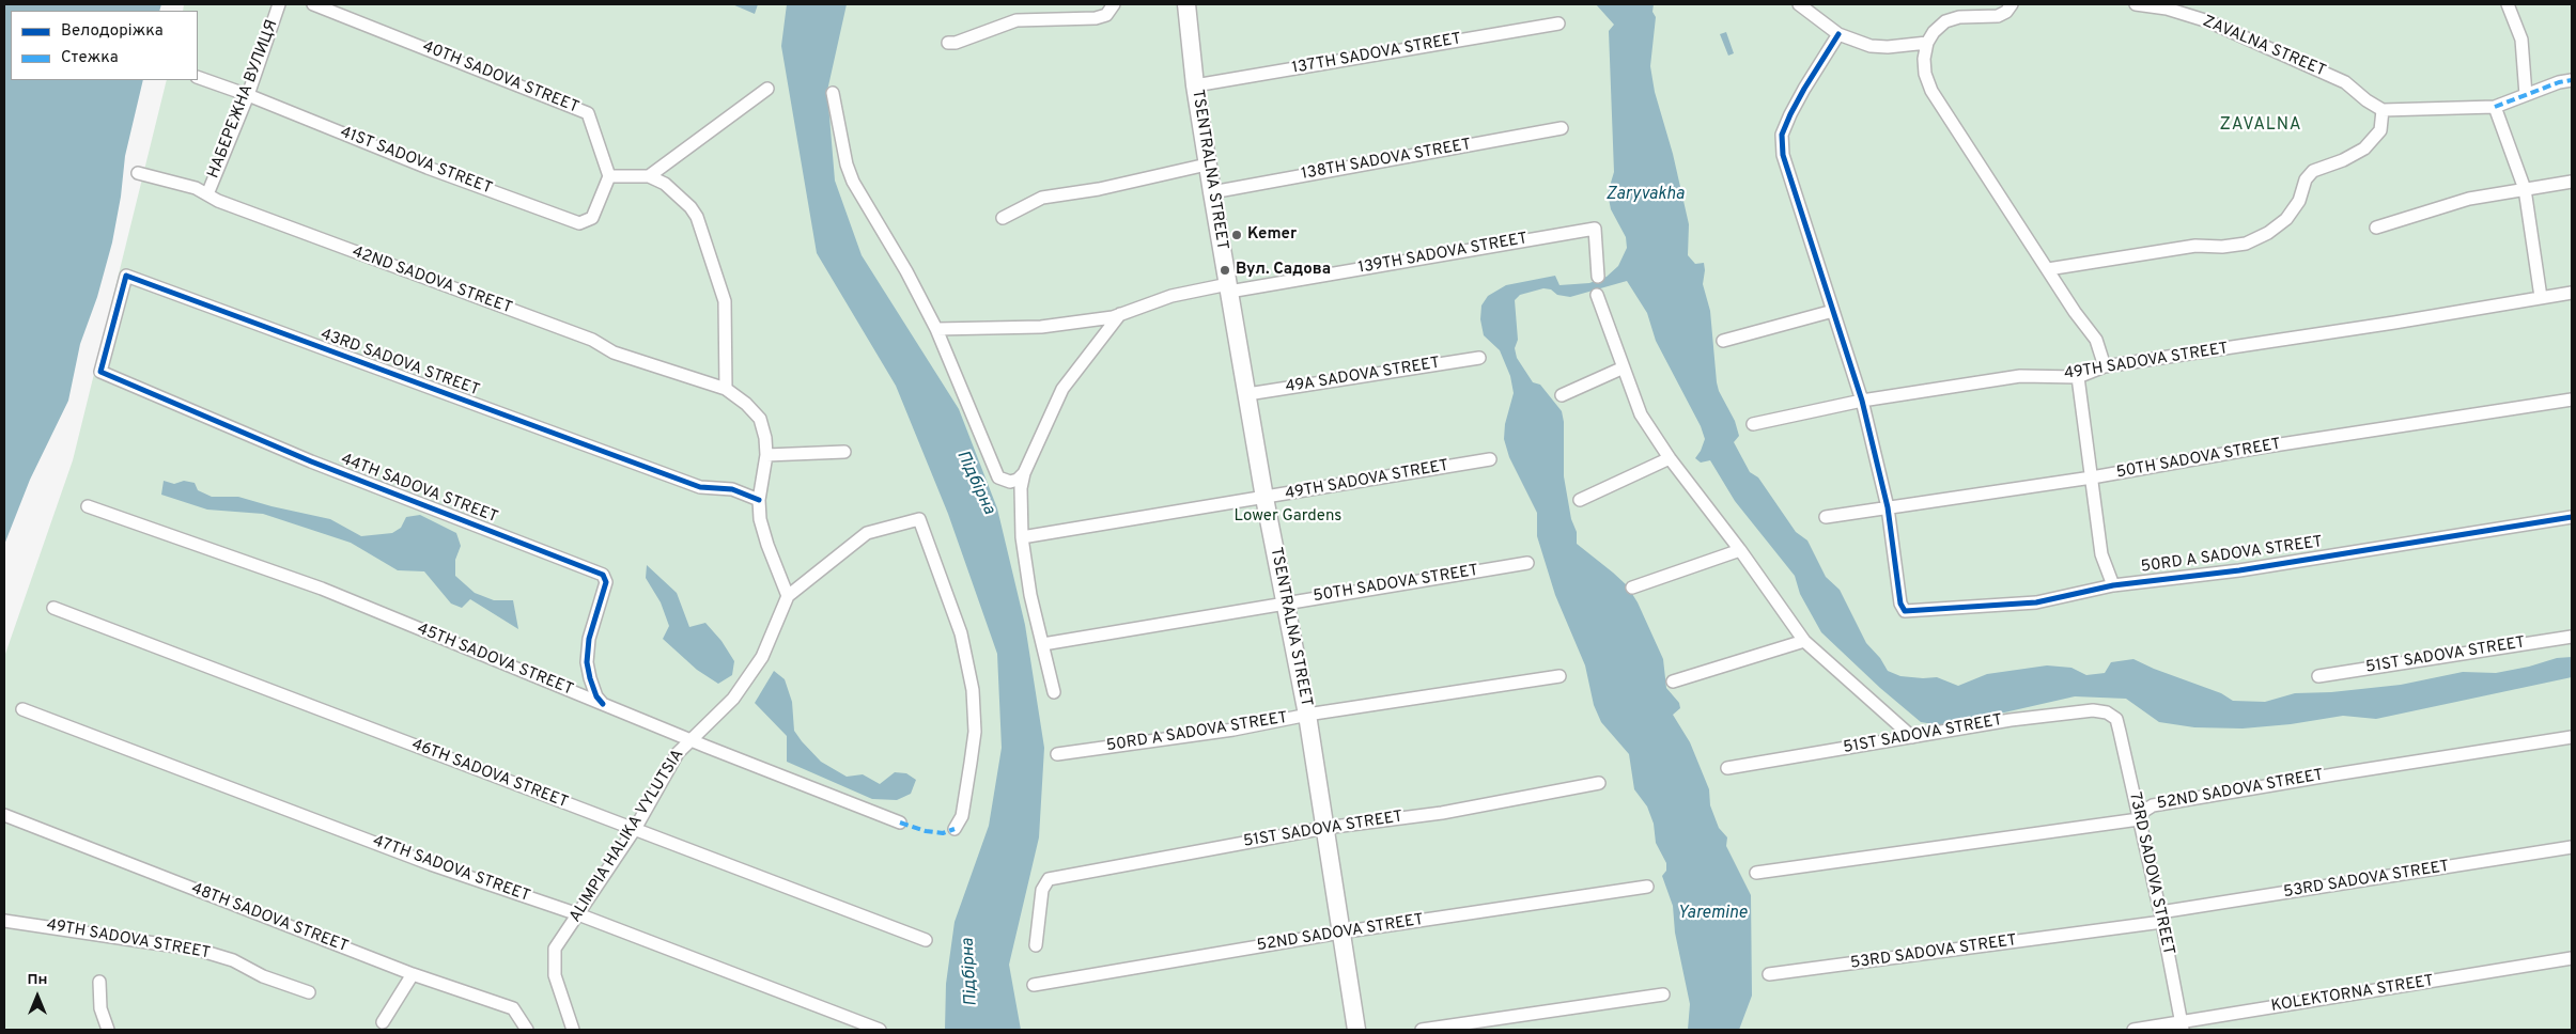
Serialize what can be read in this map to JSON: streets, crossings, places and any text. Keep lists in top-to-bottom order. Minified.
{"streets":{"street":["ZAVALNA STREET","137TH SADOVA STREET","40TH SADOVA STREET","НАБЕРЕЖНА ВУЛИЦЯ","138TH SADOVA STREET","41ST SADOVA STREET","TSENTRALNA STREET","139TH SADOVA STREET","42ND SADOVA STREET","49TH SADOVA STREET","43RD SADOVA STREET","49A SADOVA STREET","50TH SADOVA STREET","44TH SADOVA STREET","50RD A SADOVA STREET","51ST SADOVA STREET","45TH SADOVA STREET","46TH SADOVA STREET","52ND SADOVA STREET","ALIMPIA HALIKA VYLUTSIA","47TH SADOVA STREET","73RD SADOVA STREET","53RD SADOVA STREET","48TH SADOVA STREET","KOLEKTORNA STREET"]},"crossings":[["137TH SADOVA STREET","TSENTRALNA STREET"],["40TH SADOVA STREET","41ST SADOVA STREET"],["НАБЕРЕЖНА ВУЛИЦЯ","41ST SADOVA STREET"],["НАБЕРЕЖНА ВУЛИЦЯ","42ND SADOVA STREET"],["138TH SADOVA STREET","TSENTRALNA STREET"],["TSENTRALNA STREET","139TH SADOVA STREET"],["TSENTRALNA STREET","49TH SADOVA STREET"],["TSENTRALNA STREET","49A SADOVA STREET"],["TSENTRALNA STREET","50TH SADOVA STREET"],["TSENTRALNA STREET","50RD A SADOVA STREET"],["TSENTRALNA STREET","51ST SADOVA STREET"],["TSENTRALNA STREET","52ND SADOVA STREET"],["43RD SADOVA STREET","44TH SADOVA STREET"],["50TH SADOVA STREET","50RD A SADOVA STREET"],["44TH SADOVA STREET","45TH SADOVA STREET"],["51ST SADOVA STREET","73RD SADOVA STREET"],["45TH SADOVA STREET","ALIMPIA HALIKA VYLUTSIA"],["46TH SADOVA STREET","ALIMPIA HALIKA VYLUTSIA"],["52ND SADOVA STREET","73RD SADOVA STREET"],["ALIMPIA HALIKA VYLUTSIA","47TH SADOVA STREET"],["73RD SADOVA STREET","53RD SADOVA STREET"],["73RD SADOVA STREET","KOLEKTORNA STREET"]],"districts":["ZAVALNA"],"water":["Zaryvakha","Підбірна","Yaremine"],"parks":["Lower Gardens"],"places":["Kemer","Вул. Садова"],"legend":["Велодоріжка","Стежка"],"north":"top"}
